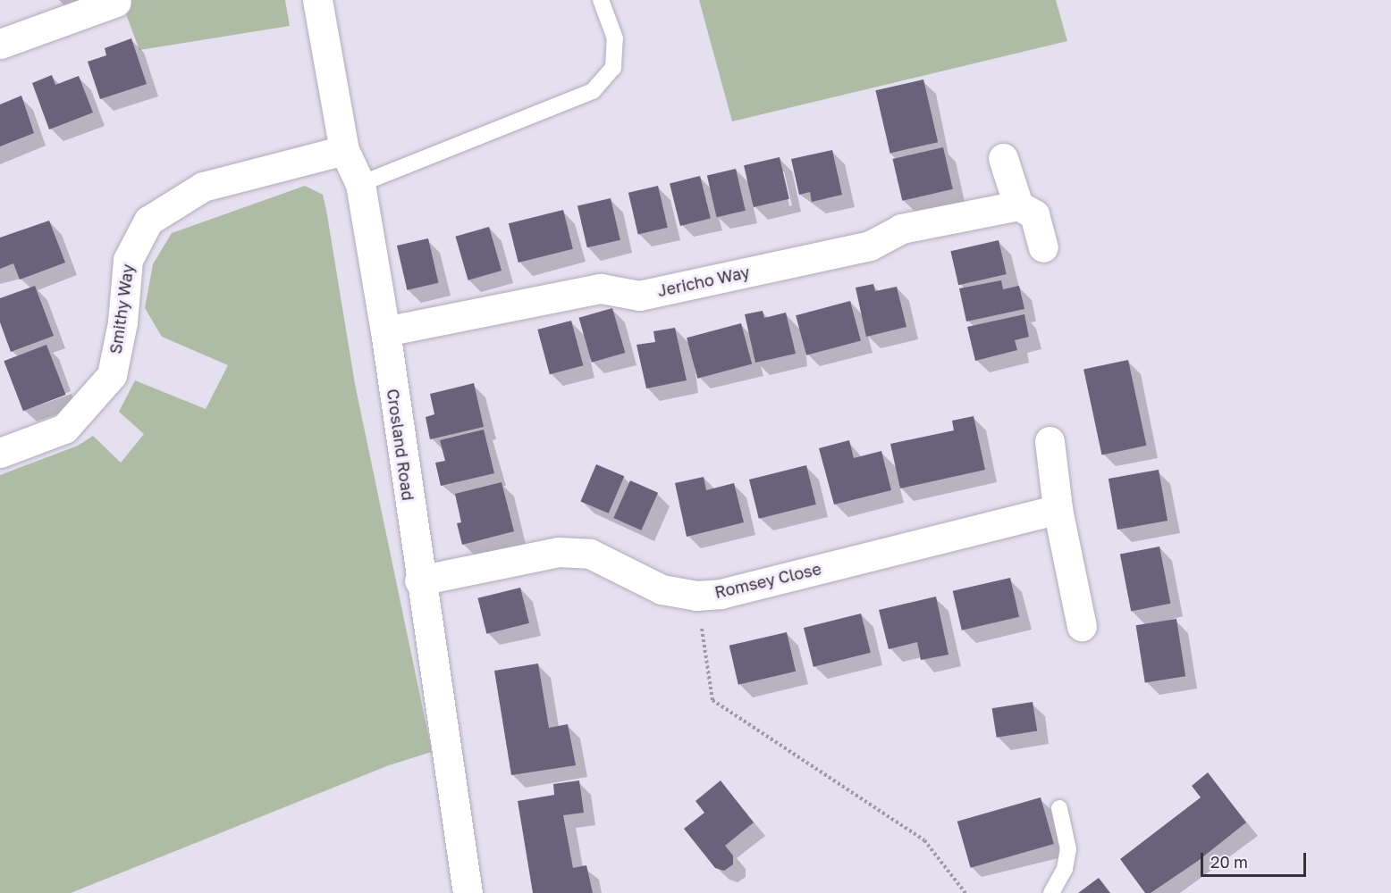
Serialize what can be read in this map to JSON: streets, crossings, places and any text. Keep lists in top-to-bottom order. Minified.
{"streets":{"street":["Jericho Way","Smithy Way","Crosland Road","Romsey Close"]},"crossings":[["Jericho Way","Crosland Road"],["Smithy Way","Crosland Road"],["Crosland Road","Romsey Close"]],"scale_bar":"20 m"}
